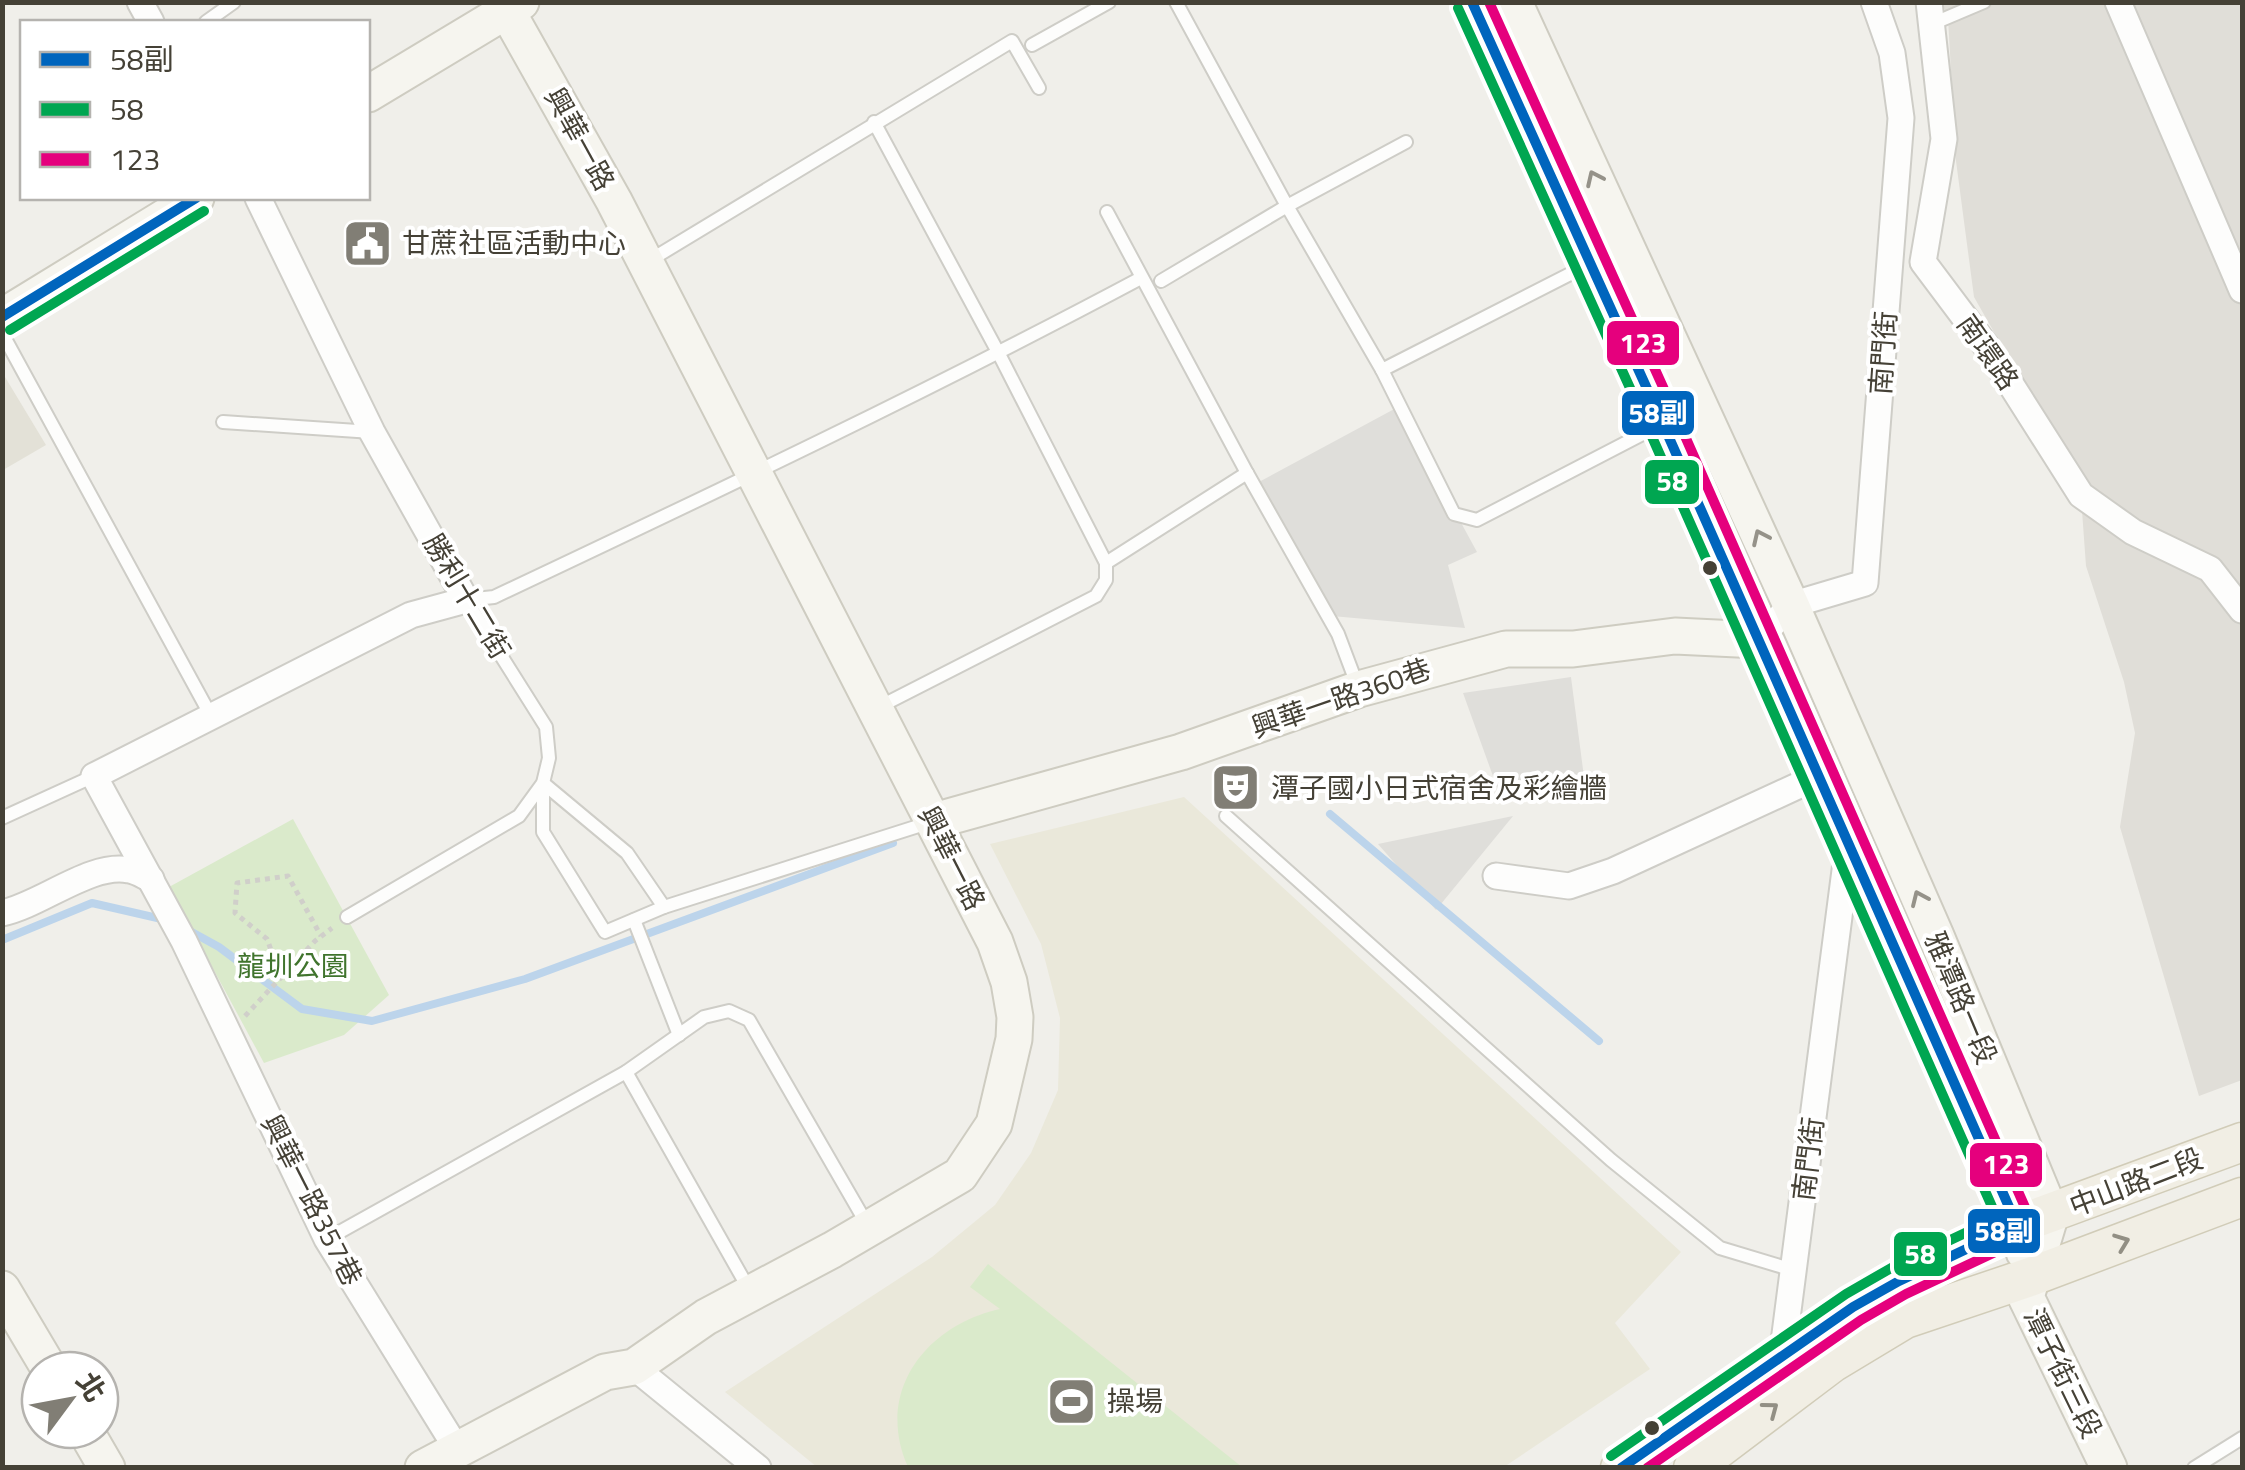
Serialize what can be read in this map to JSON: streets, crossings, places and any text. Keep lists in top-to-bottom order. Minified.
{"streets":{"main road":["中山路二段"],"street":["興華一路","南環路","南門街","勝利十二街","興華一路360巷","雅潭路一段","興華一路357巷","潭子街三段"]},"crossings":[["興華一路","興華一路360巷"],["興華一路","興華一路357巷"],["南門街","興華一路360巷"],["南門街","雅潭路一段"],["南門街","中山路二段"],["興華一路360巷","雅潭路一段"],["雅潭路一段","中山路二段"],["雅潭路一段","潭子街三段"],["中山路二段","潭子街三段"]],"parks":["龍圳公園"],"places":{"public building":["甘蔗社區活動中心"],"theatre":["潭子國小日式宿舍及彩繪牆"],"sports":["操場"]},"lines":["transit line 58副","transit line 123","transit line 58"],"legend":["58副","58","123"],"north":"top right"}
